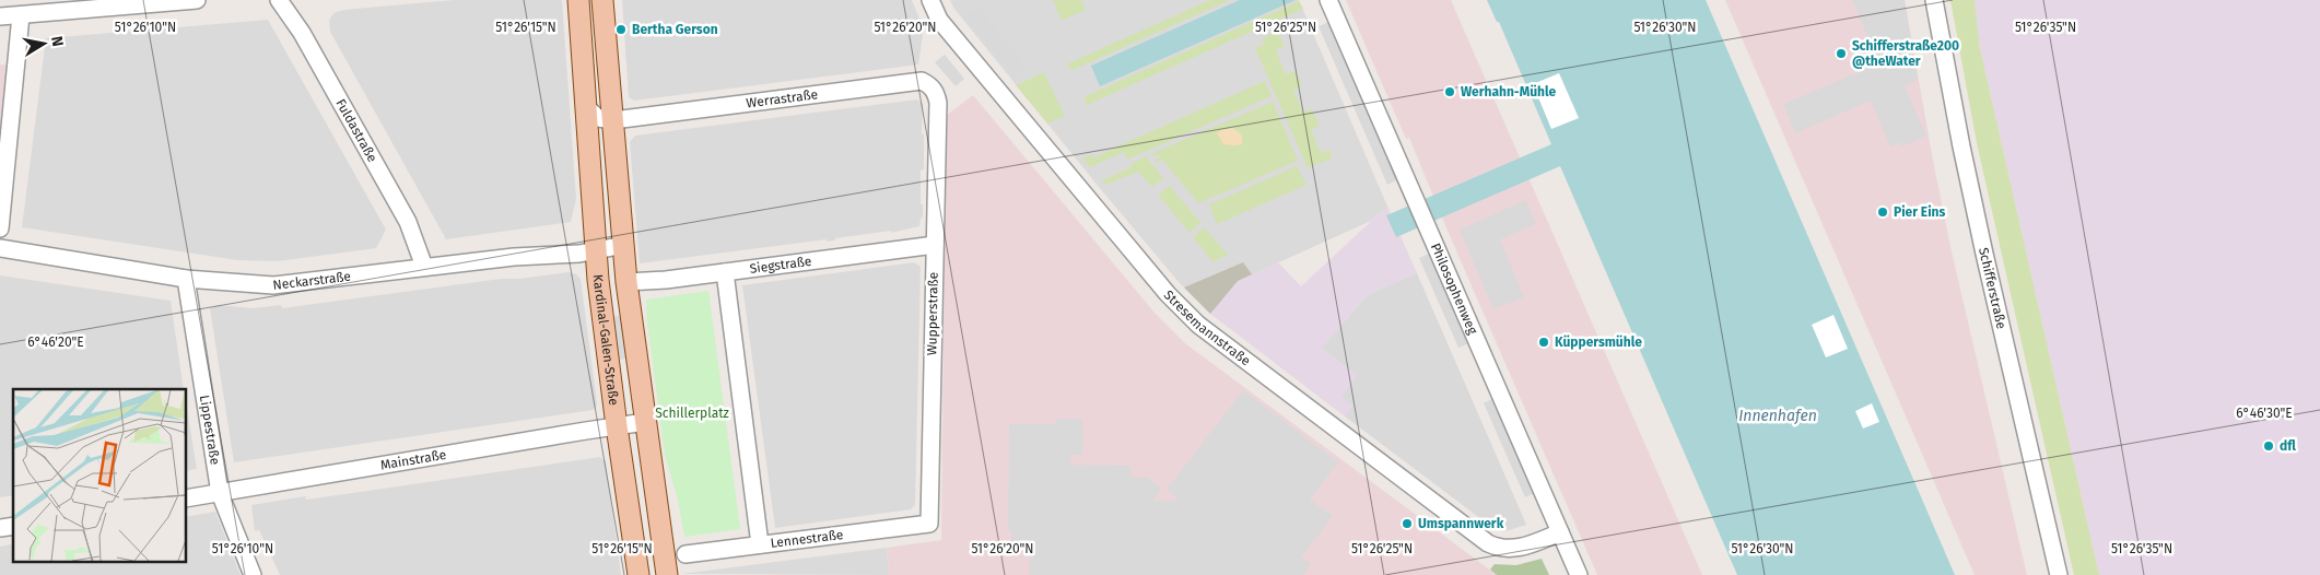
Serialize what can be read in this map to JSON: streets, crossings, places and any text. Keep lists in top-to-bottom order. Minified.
{"streets":{"main road":["Kardinal-Galen-Straße"],"street":["Werrastraße","Fuldastraße","Siegstraße","Neckarstraße","Philosophenweg","Schifferstraße","Wupperstraße","Stresemannstraße","Lippestraße","Mainstraße","Lennestraße"]},"crossings":[["Werrastraße","Wupperstraße"],["Werrastraße","Kardinal-Galen-Straße"],["Fuldastraße","Neckarstraße"],["Siegstraße","Wupperstraße"],["Siegstraße","Kardinal-Galen-Straße"],["Neckarstraße","Kardinal-Galen-Straße"],["Neckarstraße","Lippestraße"],["Philosophenweg","Stresemannstraße"],["Wupperstraße","Lennestraße"],["Kardinal-Galen-Straße","Mainstraße"],["Lippestraße","Mainstraße"]],"water":["Innenhafen"],"parks":["Schillerplatz"],"places":["Bertha Gerson","Schifferstraße200 @theWater","Werhahn-Mühle","Pier Eins","Küppersmühle","dfl","Umspannwerk"],"north":"right","coordinates":["51°26'10\"N","51°26'15\"N","51°26'25\"N","51°26'30\"N","51°26'35\"N","51°26'20\"N","6°46'20\"E","6°46'30\"E"]}
